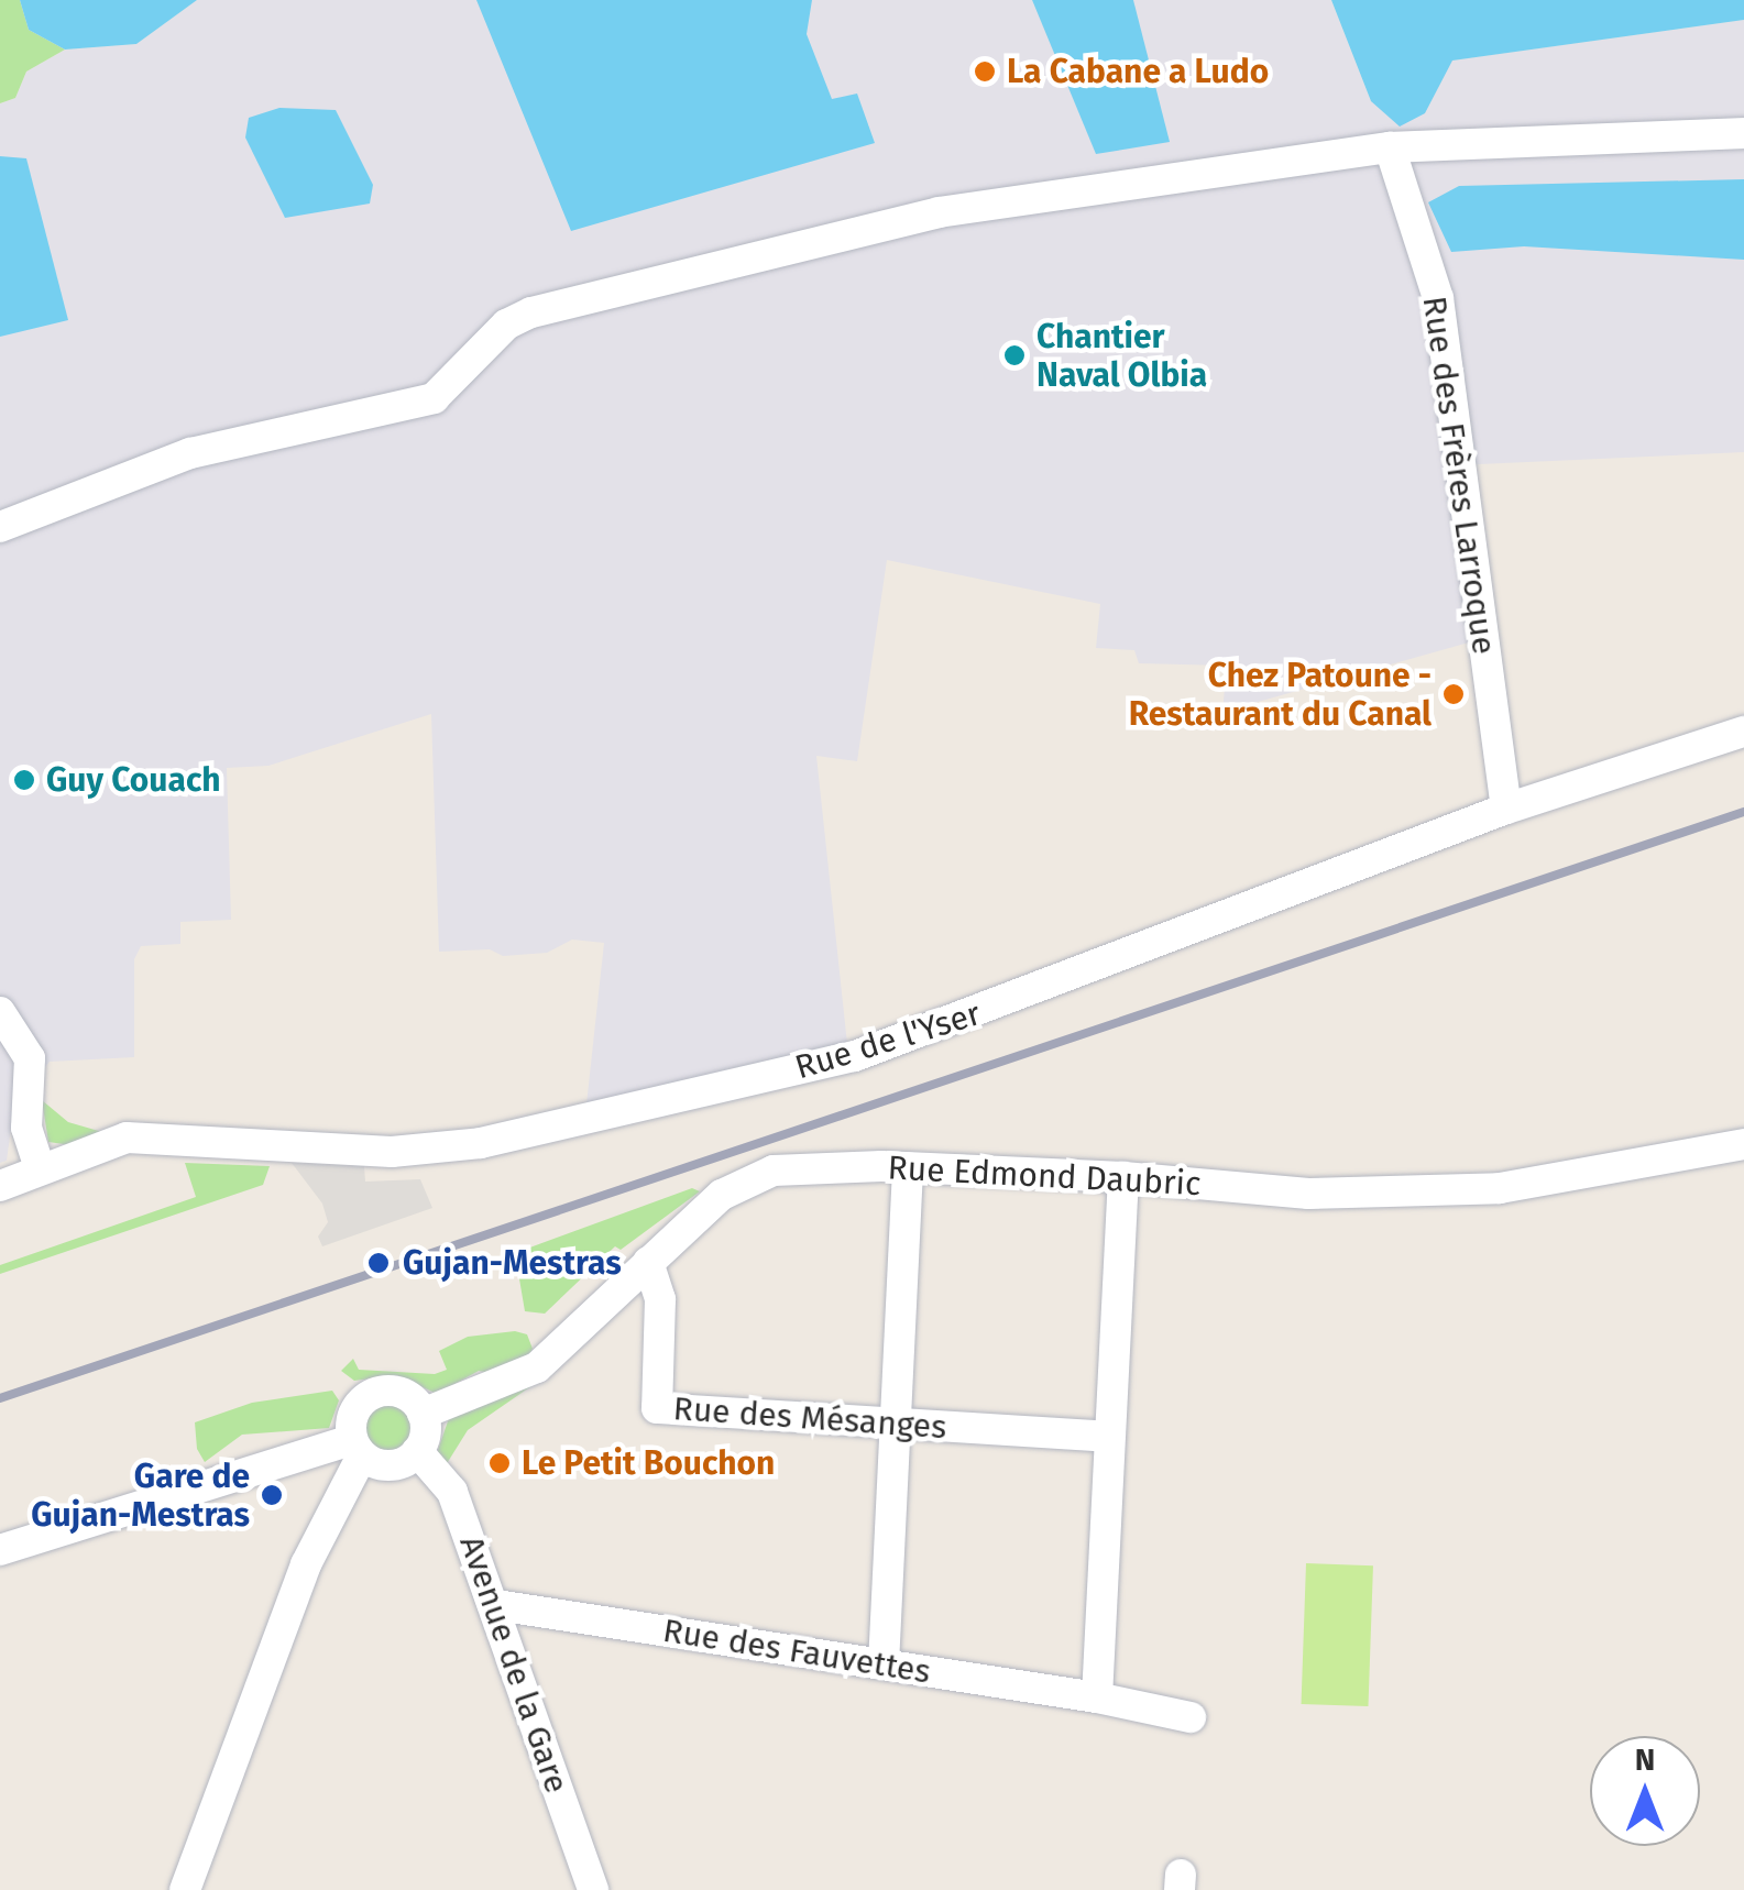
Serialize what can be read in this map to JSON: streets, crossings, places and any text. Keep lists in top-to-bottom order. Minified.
{"streets":{"street":["Rue des Frères Larroque","Rue de l'Yser","Rue Edmond Daubric","Rue des Mésanges","Rue des Fauvettes","Avenue de la Gare"]},"crossings":[["Rue des Frères Larroque","Rue de l'Yser"],["Rue Edmond Daubric","Rue des Mésanges"],["Rue Edmond Daubric","Avenue de la Gare"],["Rue des Fauvettes","Avenue de la Gare"]],"places":["La Cabane a Ludo","Chantier Naval Olbia","Chez Patoune - Restaurant du Canal","Guy Couach","Gujan-Mestras","Le Petit Bouchon","Gare de Gujan-Mestras"],"north":"top"}
